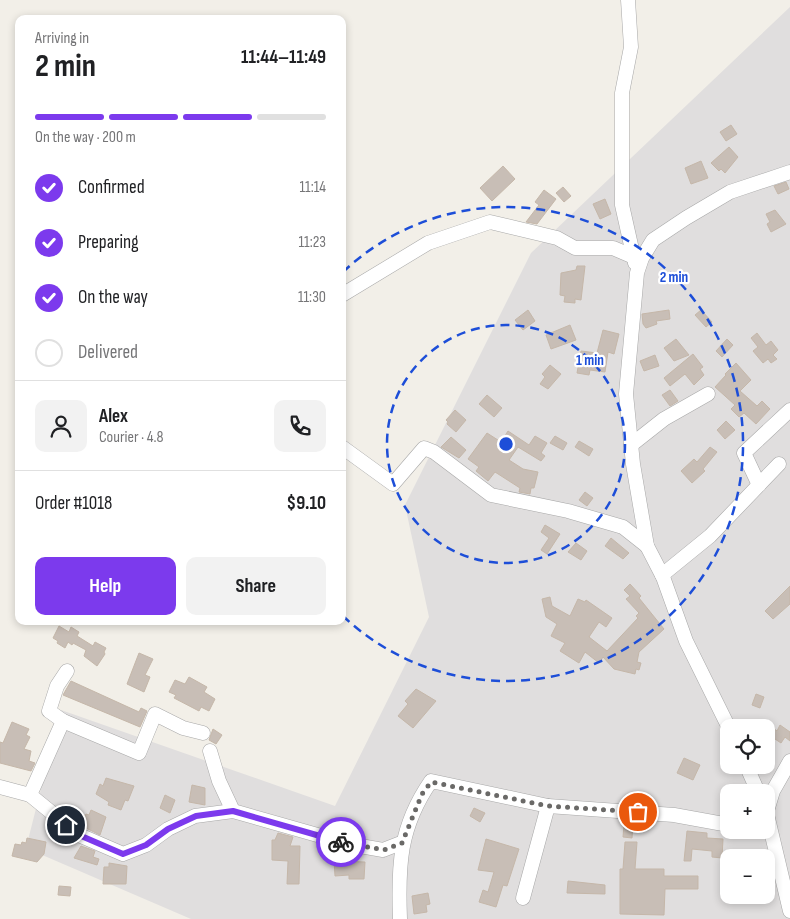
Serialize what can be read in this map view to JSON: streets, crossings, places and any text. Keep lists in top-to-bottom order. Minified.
{"page":{"heading":["2 min","Arriving in","11:44–11:49"],"panel":["Alex","Courier · 4.8","Order #1018","$9.10"],"bar":"On the way · 200 m","list":[["Confirmed","11:14"],["Preparing","11:23"],["On the way","11:30"],"Delivered"],"buttons":["Help","Share"],"map_buttons":["+","−"]},"rings":["2 min","1 min"]}
